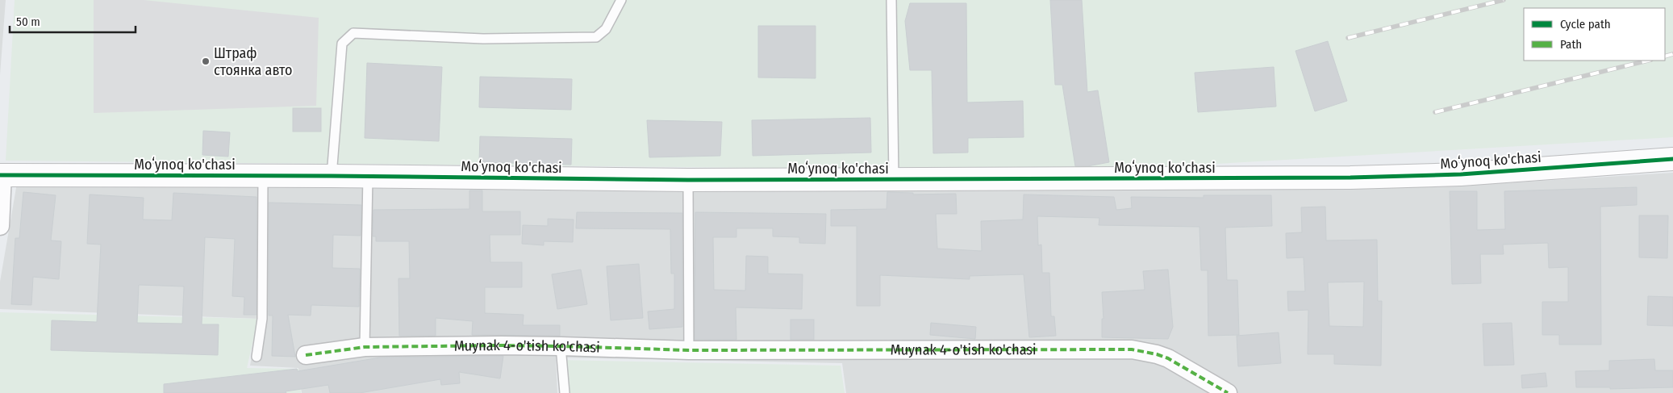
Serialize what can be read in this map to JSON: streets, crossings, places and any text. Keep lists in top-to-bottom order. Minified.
{"streets":{"street":["Moʻynoq ko'chasi","Muynak 4-o'tish ko'chasi"]},"places":["Штраф стоянка авто"],"legend":["Cycle path","Path"],"scale_bar":"50 m"}
